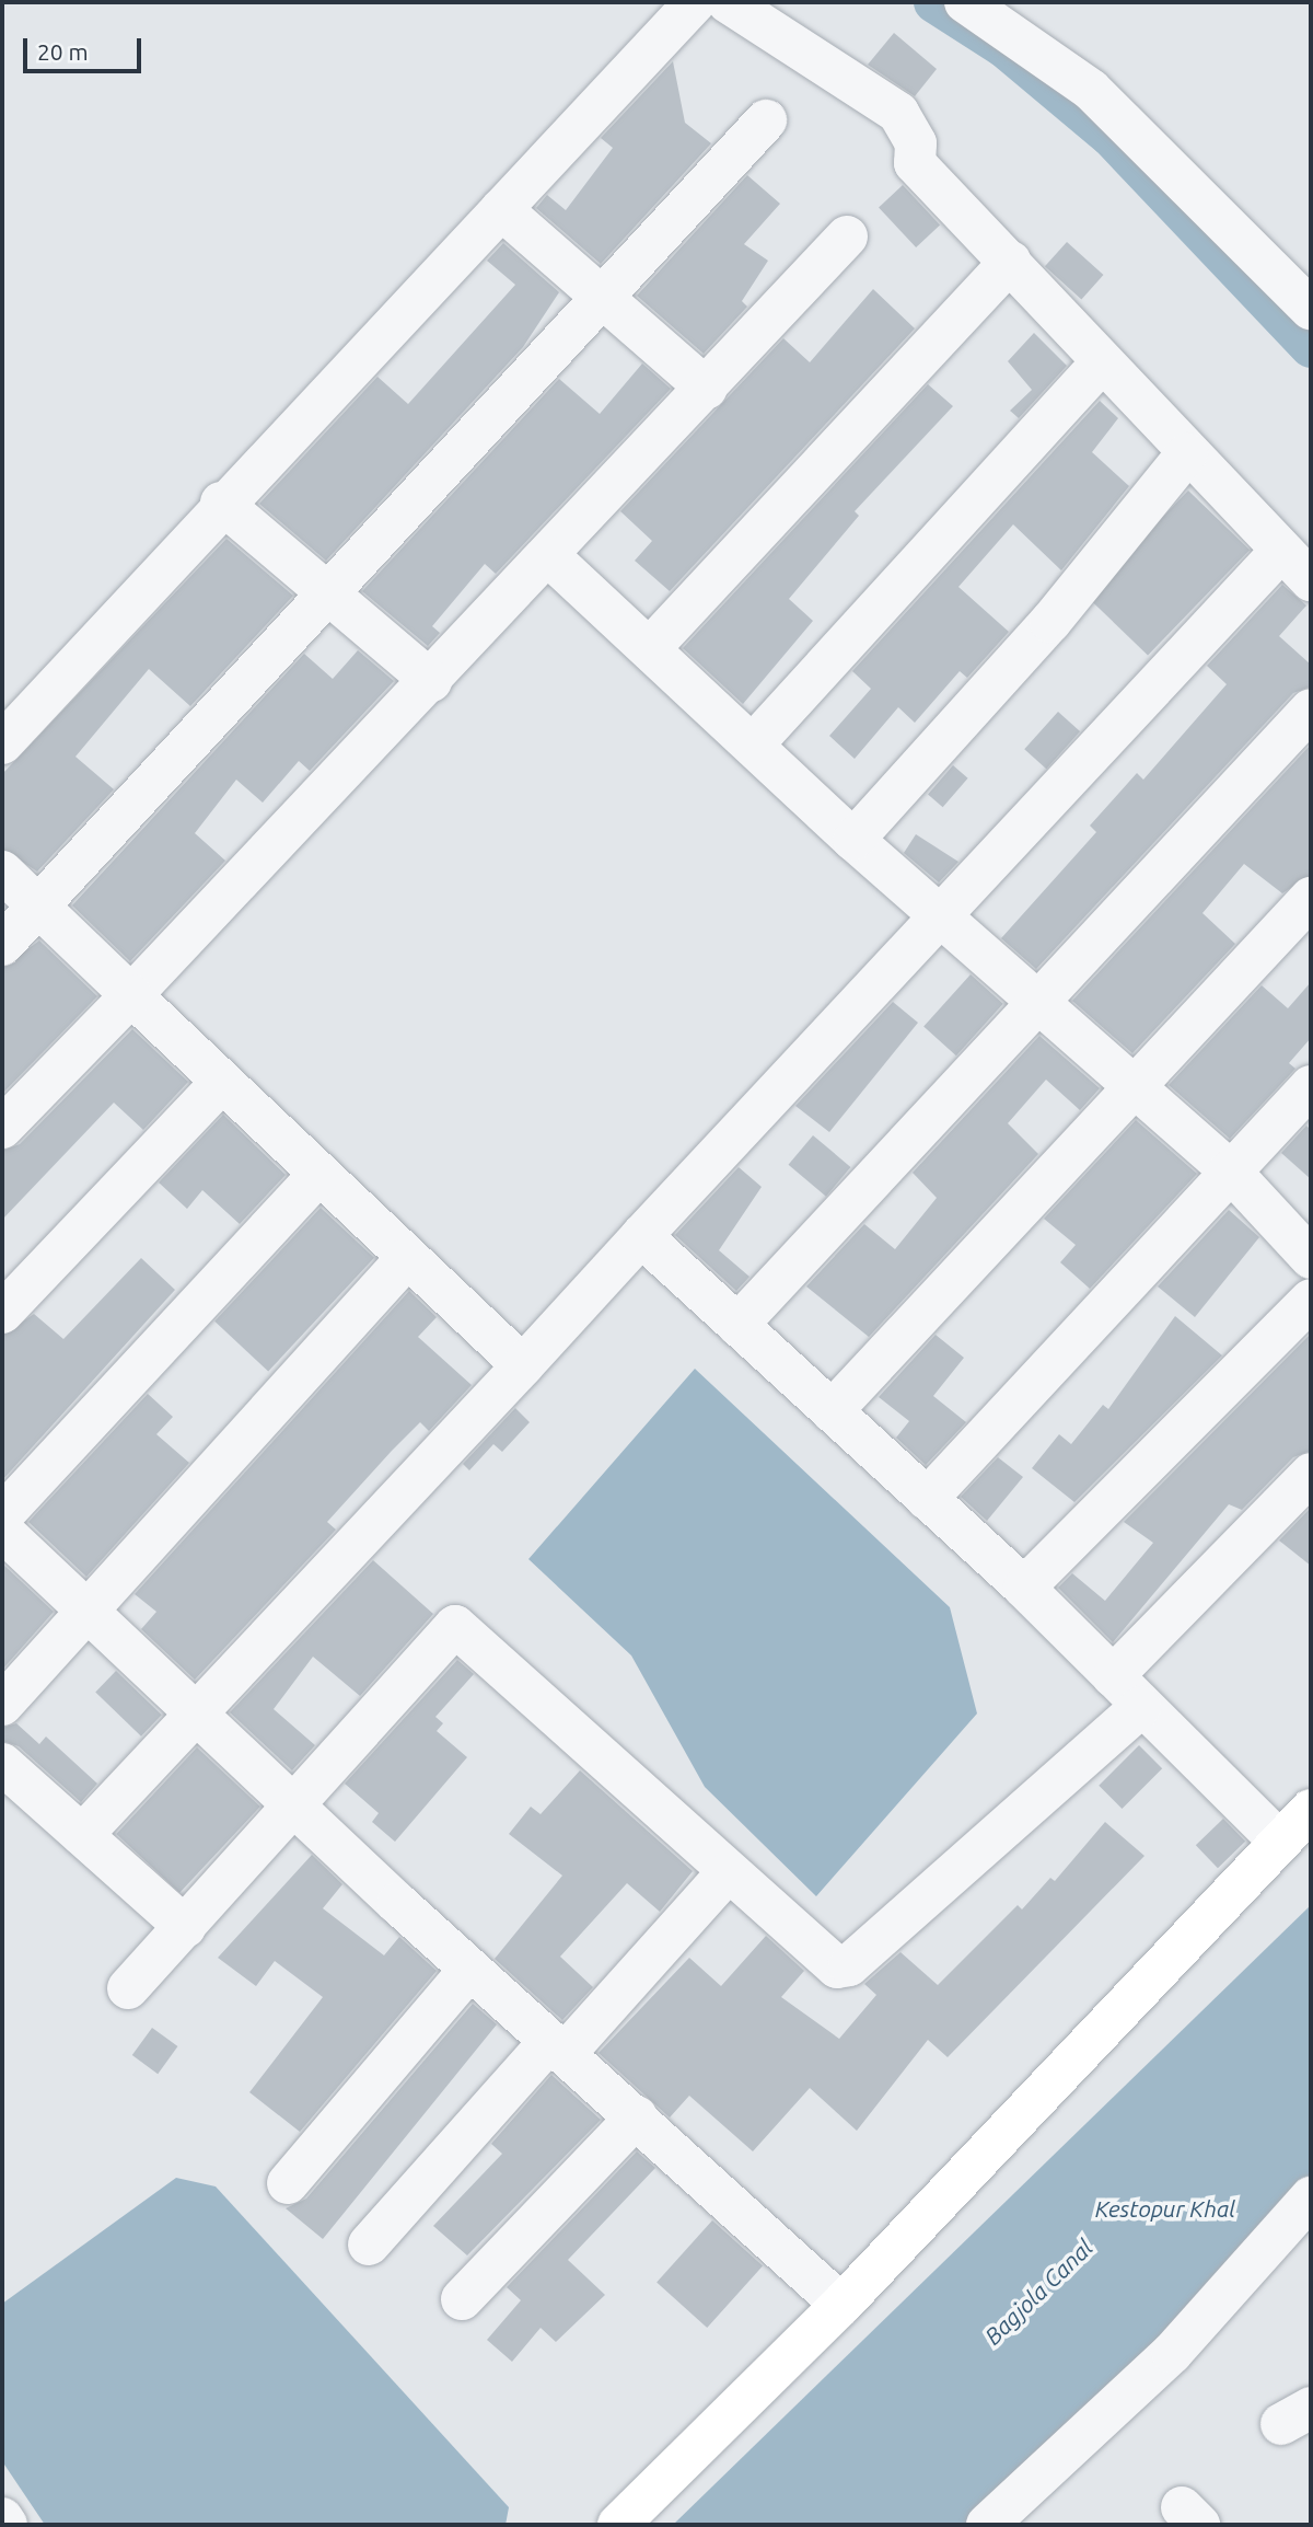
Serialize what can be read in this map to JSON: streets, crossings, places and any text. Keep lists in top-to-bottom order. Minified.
{"water":["Kestopur Khal","Bagjola Canal"],"scale_bar":"20 m"}
